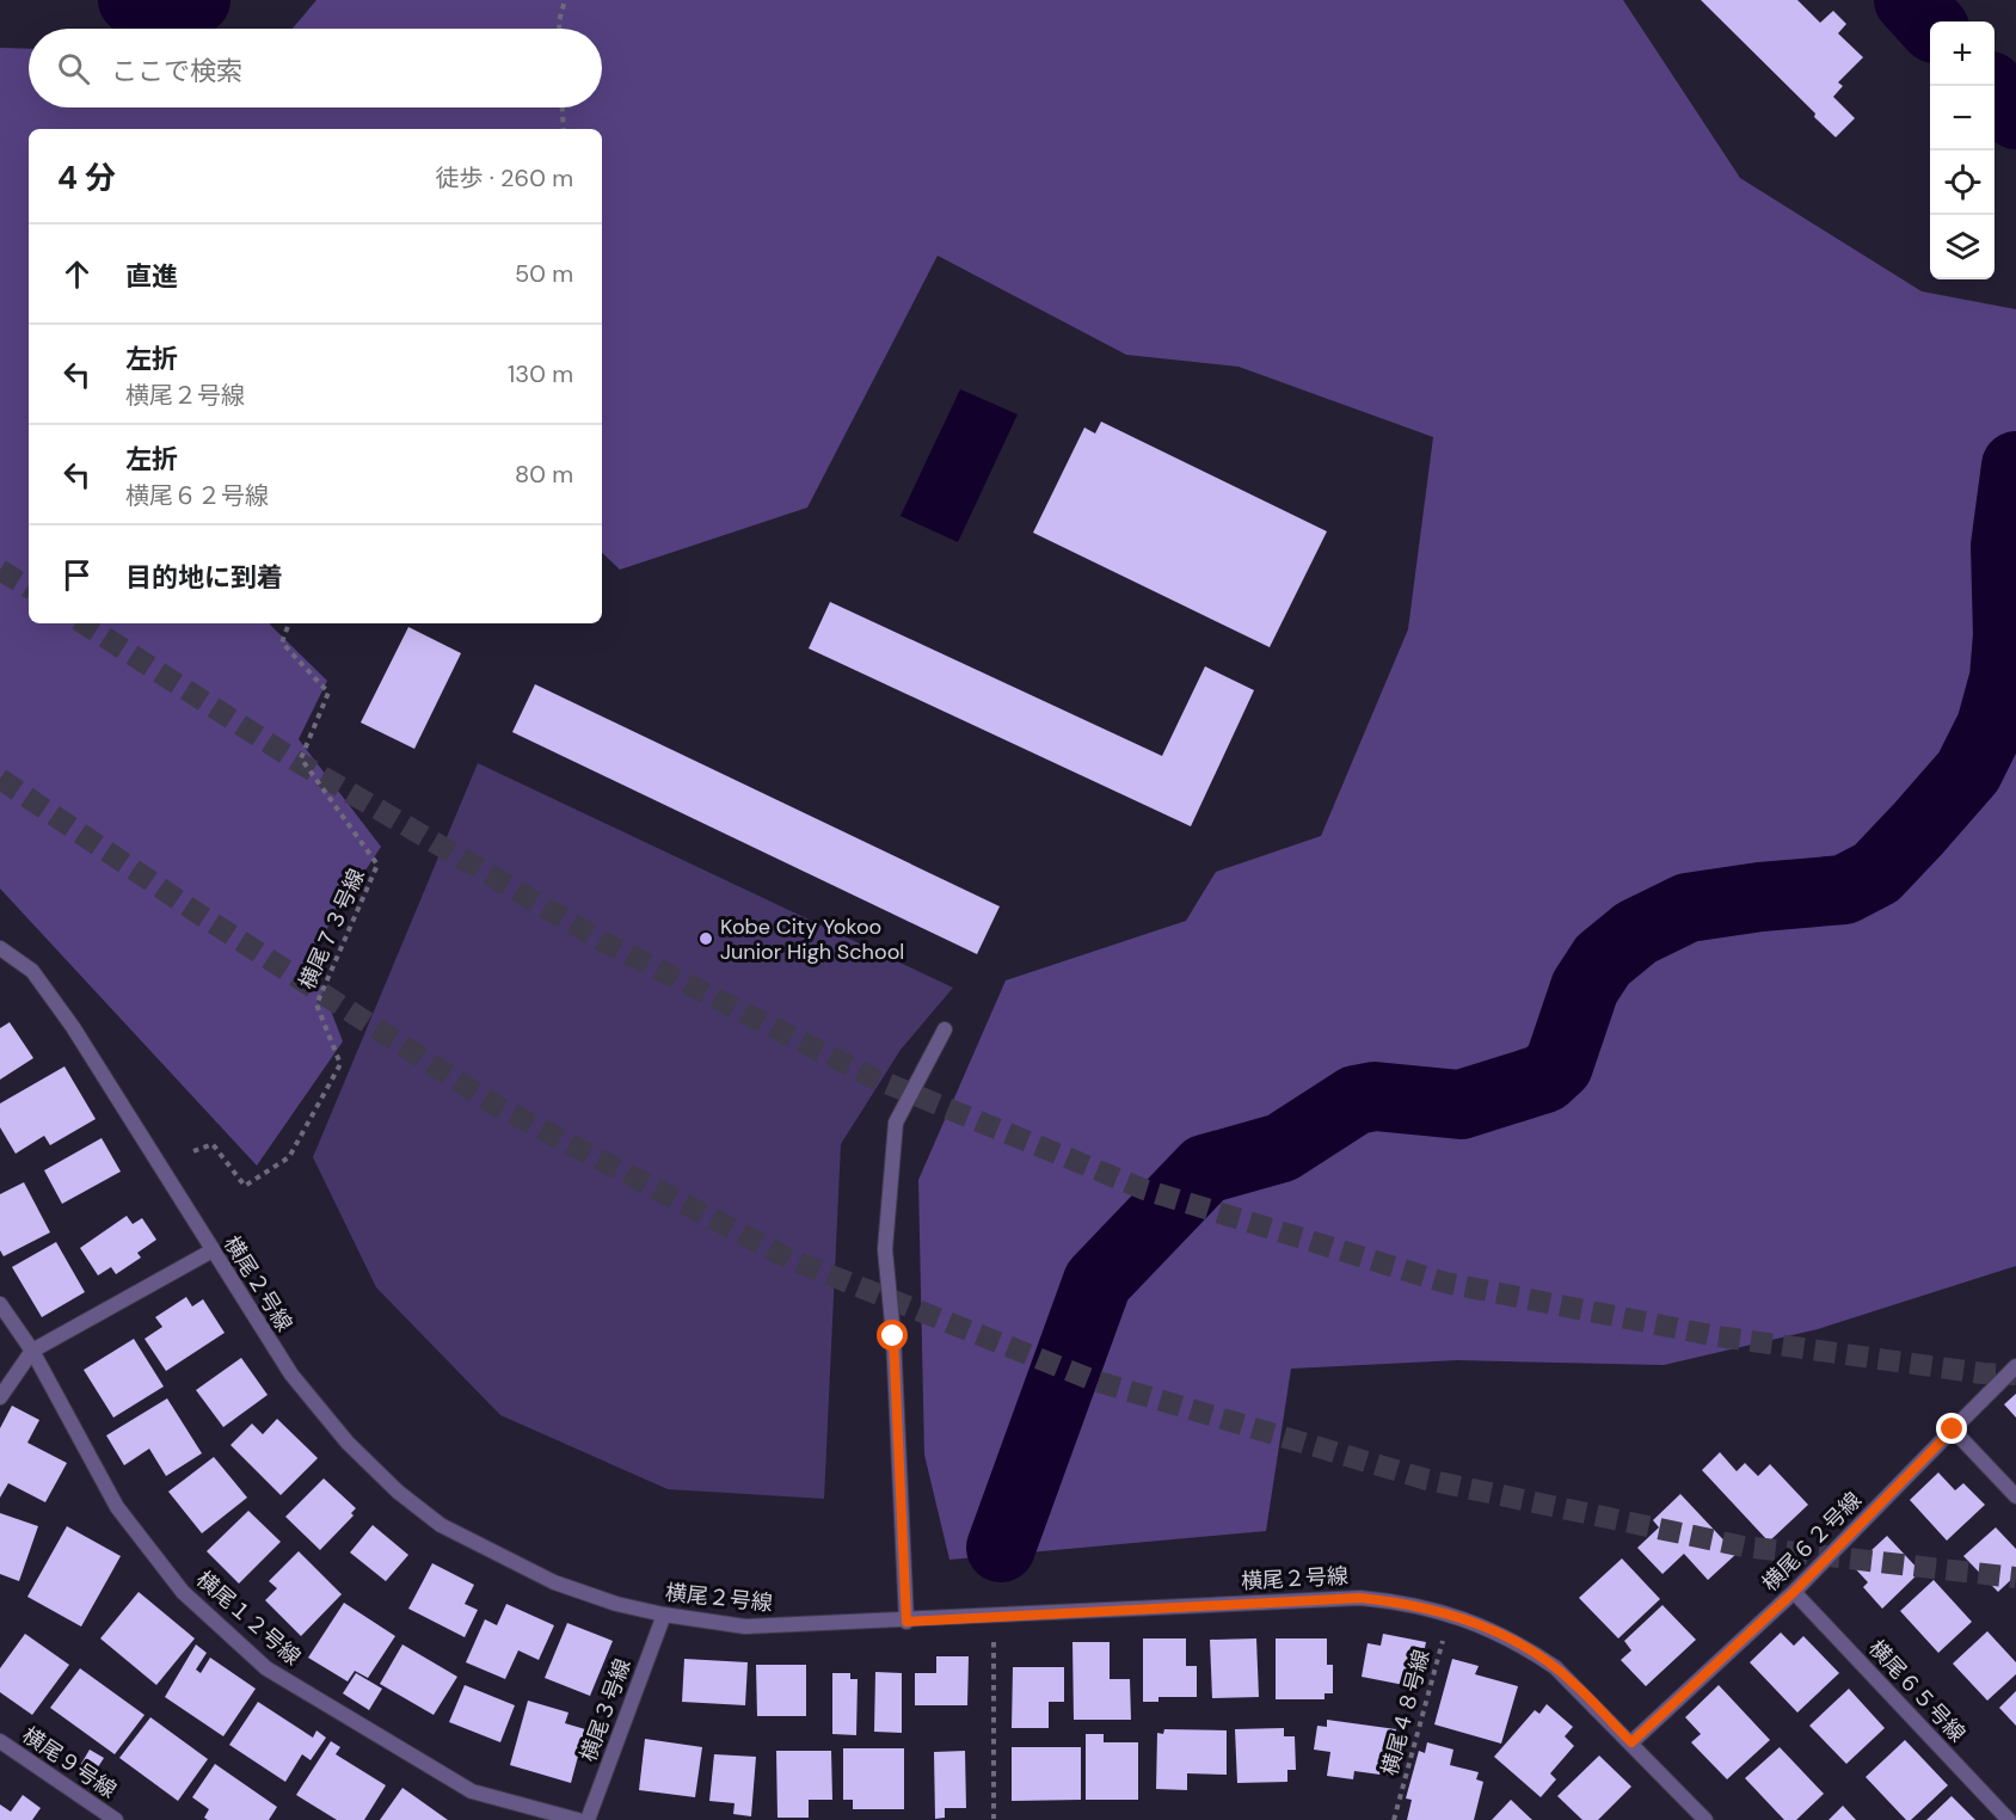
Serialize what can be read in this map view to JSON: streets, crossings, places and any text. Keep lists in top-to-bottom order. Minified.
{"streets":{"street":["横尾２号線","横尾６２号線","横尾１２号線","横尾６５号線","横尾３号線","横尾９号線"],"path":["横尾７３号線","横尾４８号線"]},"crossings":[["横尾２号線","横尾６２号線"],["横尾２号線","横尾３号線"],["横尾２号線","横尾４８号線"],["横尾６２号線","横尾６５号線"]],"places":["Kobe City Yokoo Junior High School"],"page":{"map_buttons":["+","−"],"search":"ここで検索","heading":["4 分","徒歩 · 260 m"],"list":[["直進","50 m"],["左折","横尾２号線","130 m"],["左折","横尾６２号線","80 m"],"目的地に到着"]}}
